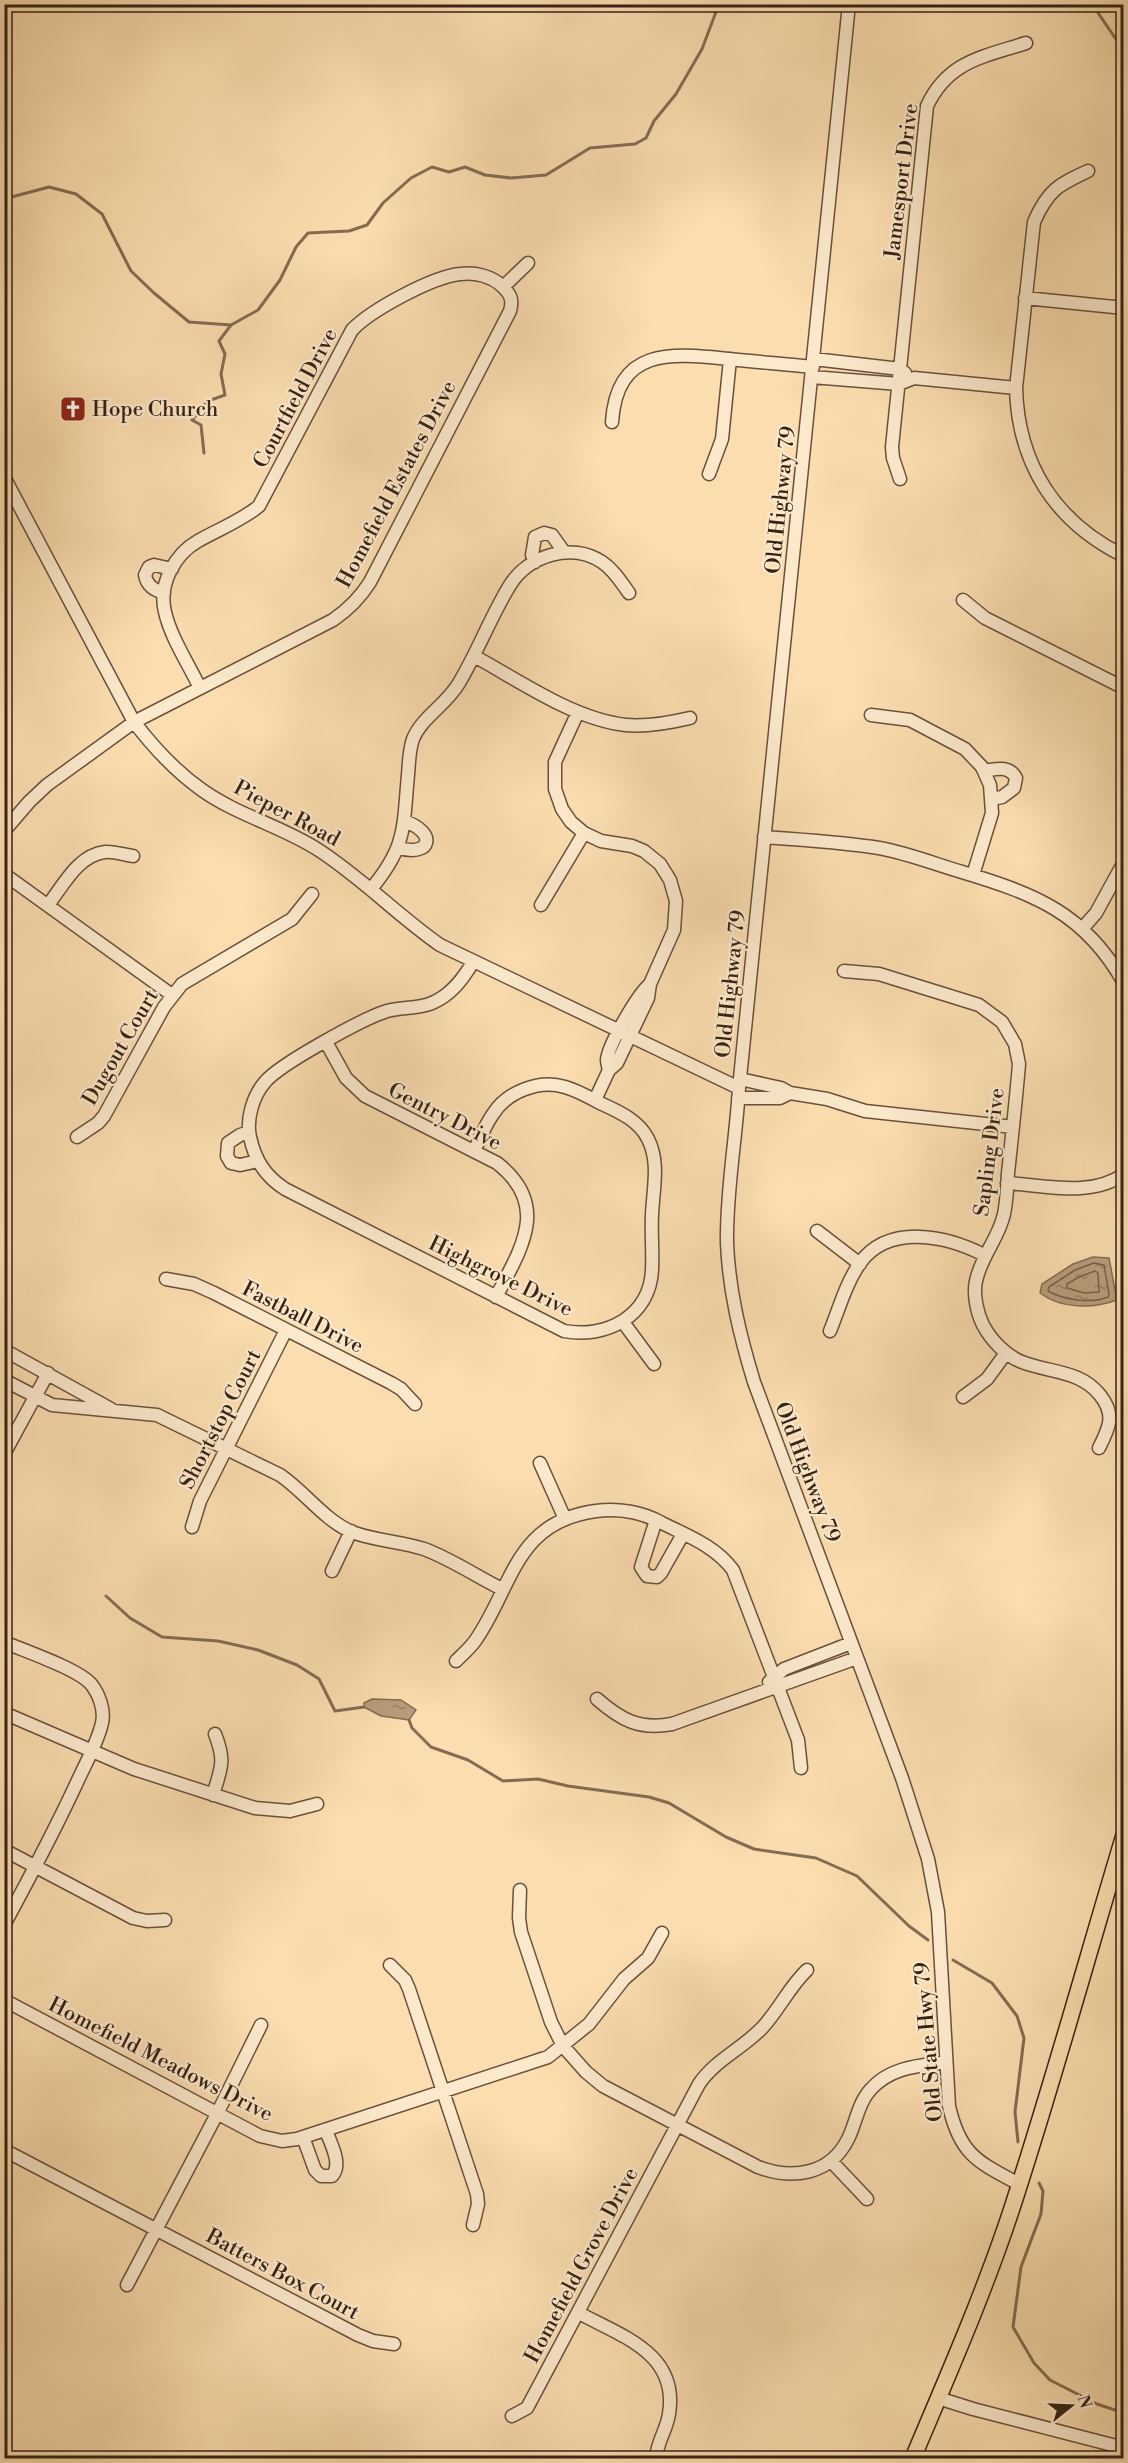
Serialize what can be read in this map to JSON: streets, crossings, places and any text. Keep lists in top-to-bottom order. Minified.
{"streets":{"street":["Jamesport Drive","Courtfield Drive","Homefield Estates Drive","Old Highway 79","Pieper Road","Dugout Court","Gentry Drive","Sapling Drive","Highgrove Drive","Fastball Drive","Shortstop Court","Old State Hwy 79","Homefield Meadows Drive","Homefield Grove Drive","Batters Box Court"]},"crossings":[["Courtfield Drive","Homefield Estates Drive"],["Homefield Estates Drive","Pieper Road"],["Old Highway 79","Pieper Road"],["Old Highway 79","Old State Hwy 79"],["Pieper Road","Highgrove Drive"],["Gentry Drive","Highgrove Drive"],["Fastball Drive","Shortstop Court"]],"places":{"church":["Hope Church"]},"north":"right"}
